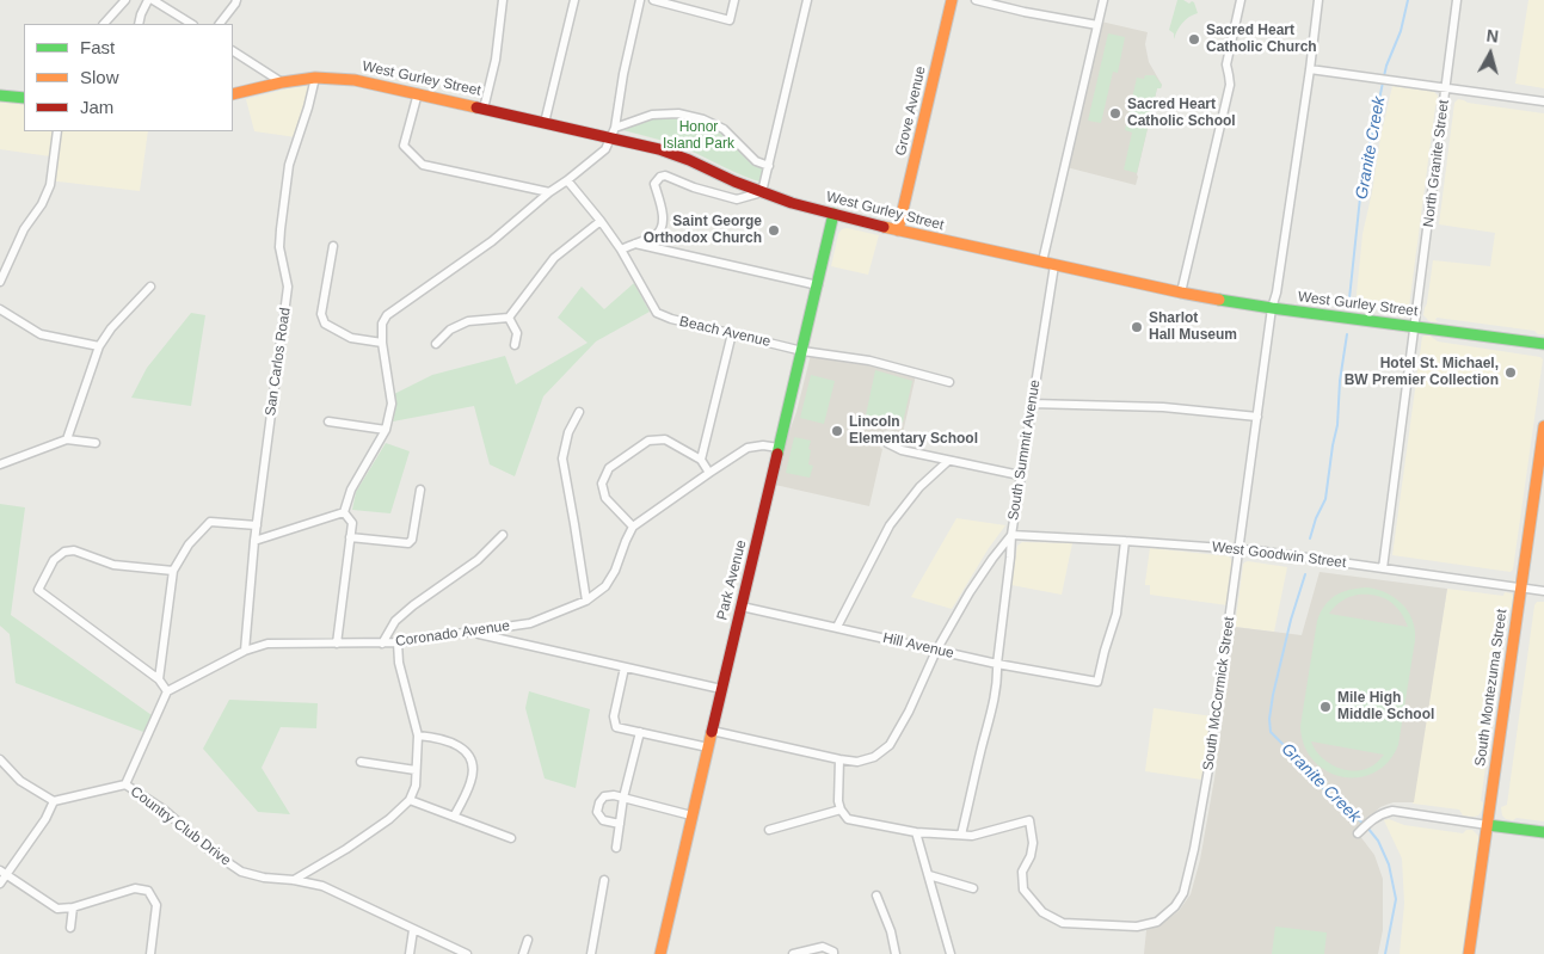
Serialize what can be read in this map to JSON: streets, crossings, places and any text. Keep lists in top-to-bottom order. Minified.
{"streets":{"main road":["West Gurley Street","Grove Avenue","Park Avenue","South Montezuma Street"],"street":["North Granite Street","Beach Avenue","San Carlos Road","South Summit Avenue","West Goodwin Street","Coronado Avenue","Hill Avenue","South McCormick Street","Country Club Drive"]},"crossings":[["West Gurley Street","Grove Avenue"],["West Gurley Street","North Granite Street"],["West Gurley Street","San Carlos Road"],["West Gurley Street","South Summit Avenue"],["West Gurley Street","Park Avenue"],["West Gurley Street","South McCormick Street"],["North Granite Street","West Goodwin Street"],["Beach Avenue","Park Avenue"],["San Carlos Road","Coronado Avenue"],["South Summit Avenue","West Goodwin Street"],["South Summit Avenue","Hill Avenue"],["West Goodwin Street","Hill Avenue"],["West Goodwin Street","South Montezuma Street"],["West Goodwin Street","South McCormick Street"],["Park Avenue","Hill Avenue"]],"water":["Granite Creek"],"parks":["Honor Island Park"],"places":["Sacred Heart Catholic Church","Sacred Heart Catholic School","Saint George Orthodox Church","Sharlot Hall Museum","Hotel St. Michael, BW Premier Collection","Lincoln Elementary School","Mile High Middle School"],"legend":["Fast","Slow","Jam"],"north":"top"}
